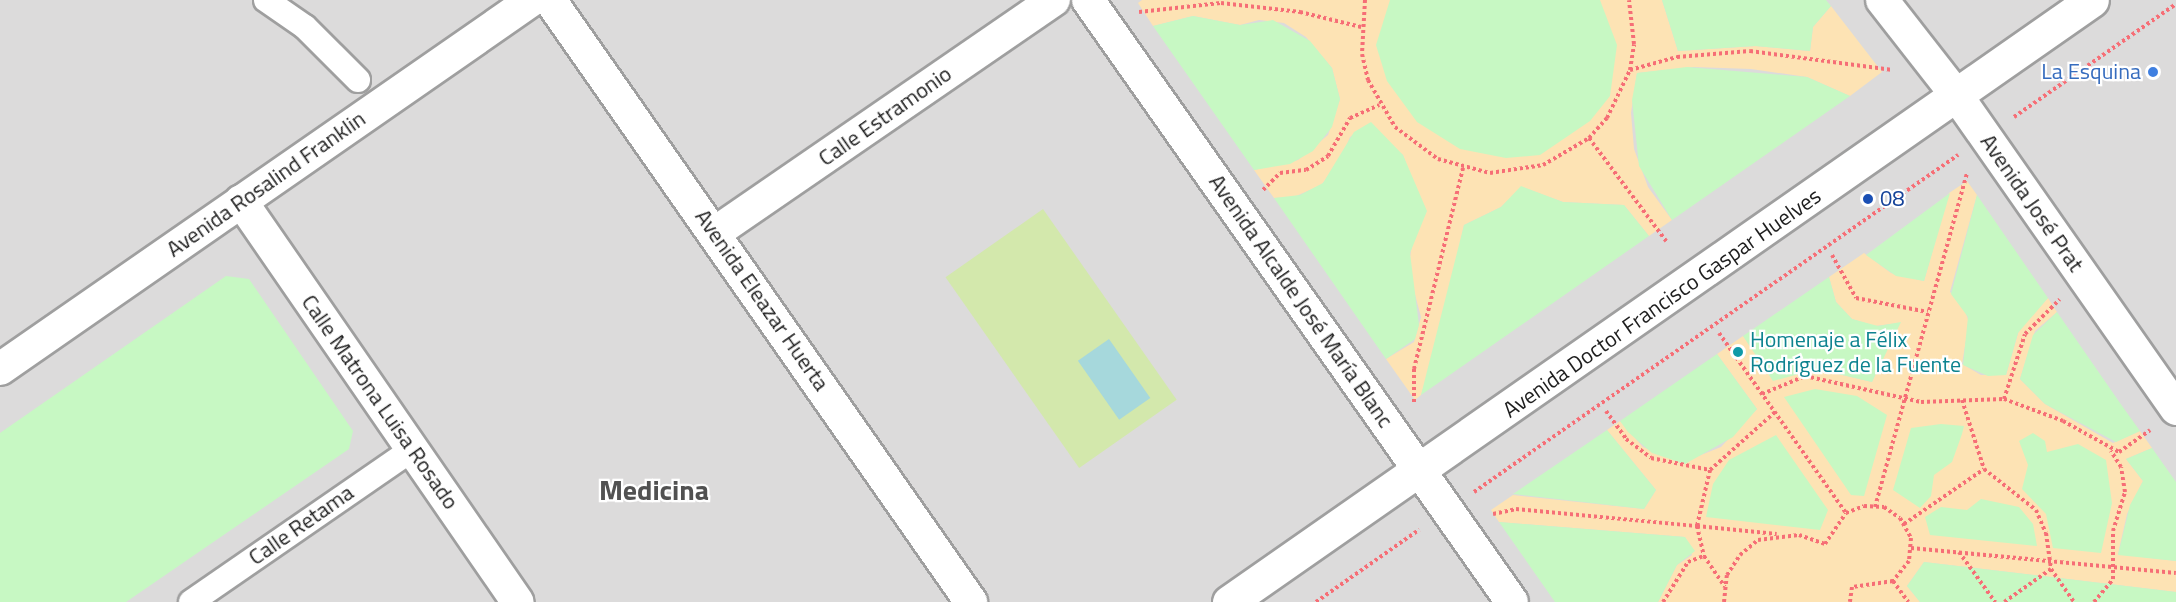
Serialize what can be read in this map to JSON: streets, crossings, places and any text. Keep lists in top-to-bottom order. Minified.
{"streets":{"street":["Calle Estramonio","Avenida Rosalind Franklin","Avenida José Prat","Avenida Eleazar Huerta","Avenida Alcalde José María Blanc","Avenida Doctor Francisco Gaspar Huelves","Calle Matrona Luisa Rosado","Calle Retama"]},"crossings":[["Calle Estramonio","Avenida Eleazar Huerta"],["Avenida Rosalind Franklin","Calle Matrona Luisa Rosado"],["Avenida José Prat","Avenida Doctor Francisco Gaspar Huelves"],["Avenida Alcalde José María Blanc","Avenida Doctor Francisco Gaspar Huelves"],["Calle Matrona Luisa Rosado","Calle Retama"]],"districts":["Medicina"],"places":["La Esquina","08","Homenaje a Félix Rodríguez de la Fuente"]}
